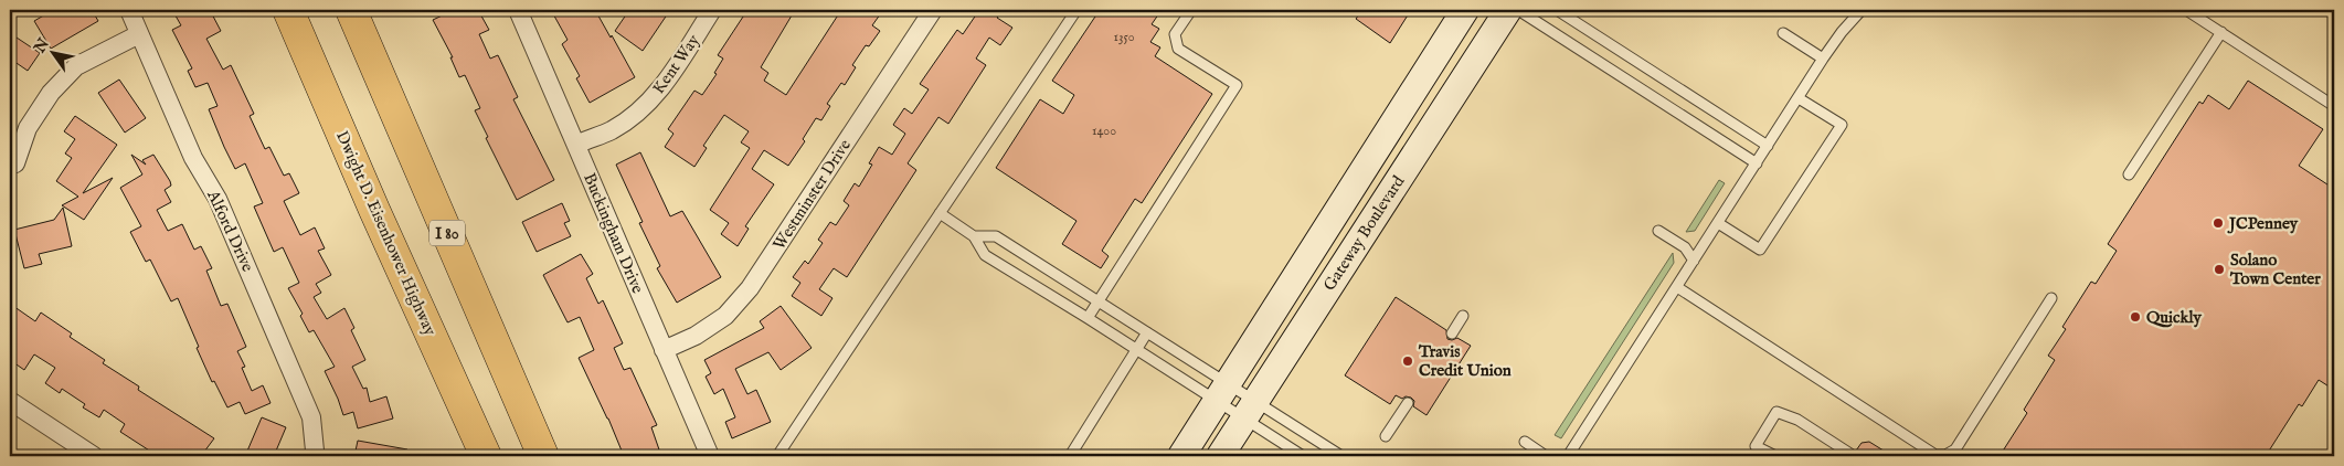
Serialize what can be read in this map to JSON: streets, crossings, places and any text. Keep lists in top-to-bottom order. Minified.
{"streets":{"highway":["Dwight D. Eisenhower Highway","I 80"],"street":["Kent Way","Westminster Drive","Alford Drive","Buckingham Drive","Gateway Boulevard"]},"crossings":[["Kent Way","Buckingham Drive"],["Westminster Drive","Buckingham Drive"]],"places":["JCPenney","Solano Town Center","Quickly","Travis Credit Union"],"house_numbers":["1350","1400"],"north":"top left"}
